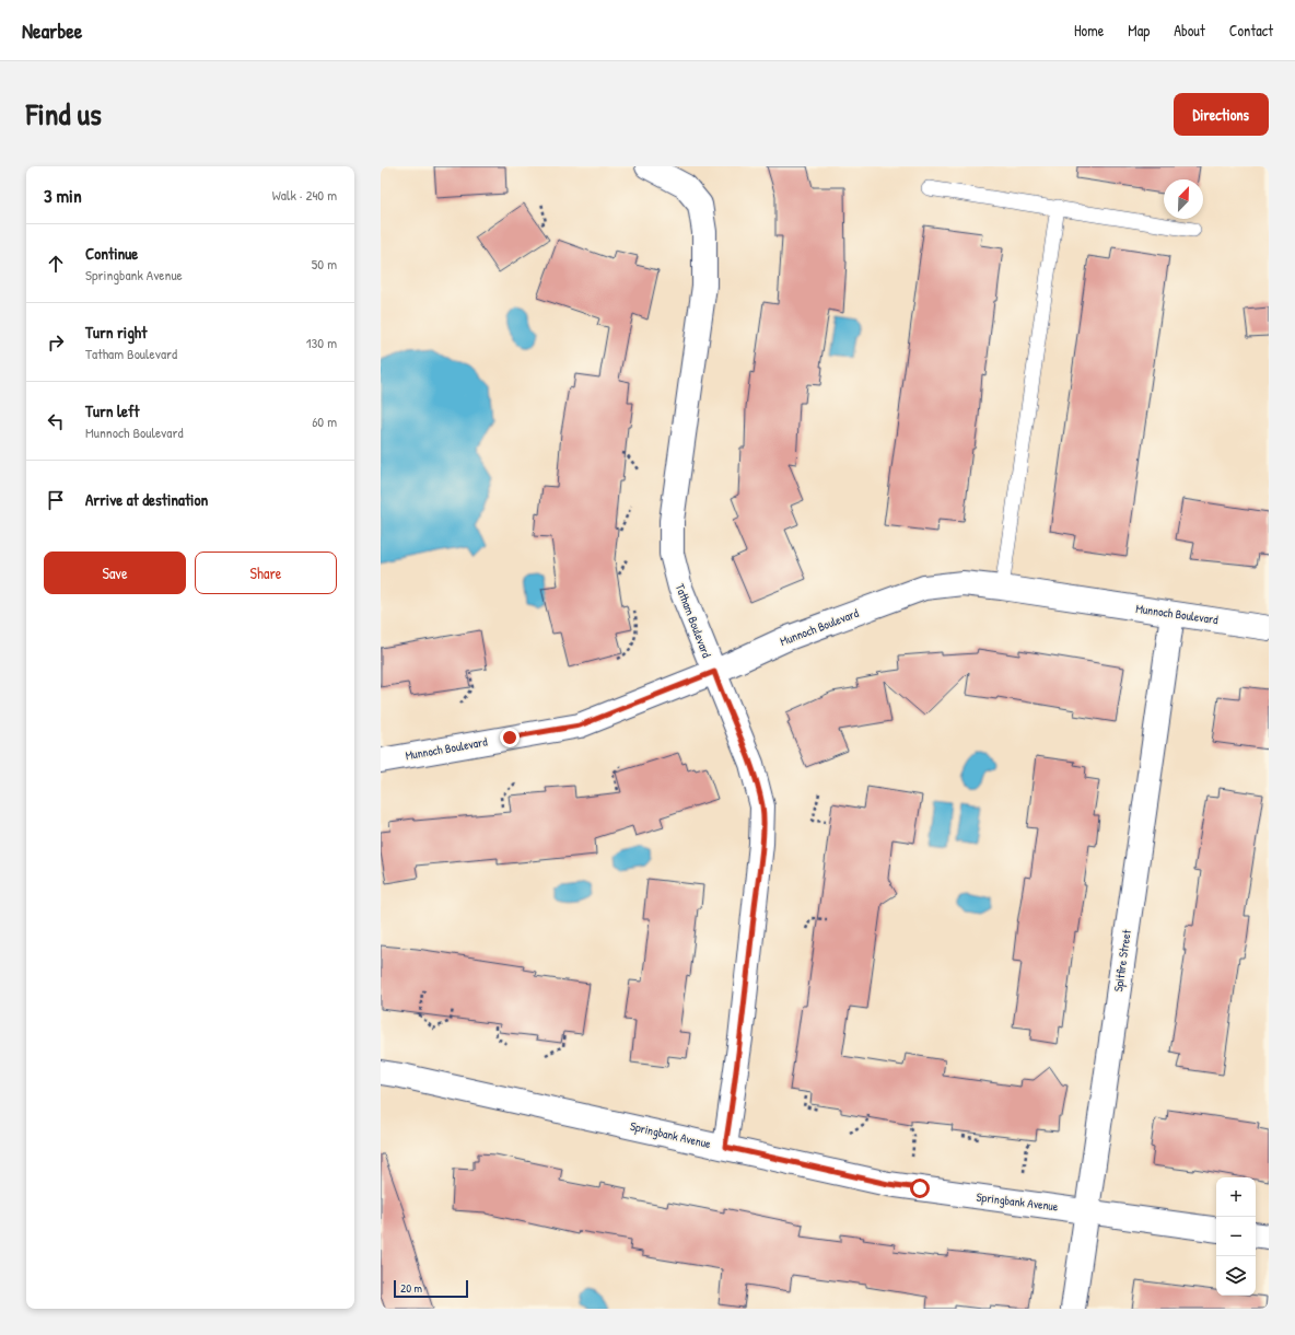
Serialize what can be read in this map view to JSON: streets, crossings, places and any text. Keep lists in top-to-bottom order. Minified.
{"streets":{"street":["Munnoch Boulevard","Tatham Boulevard","Spitfire Street","Springbank Avenue"]},"crossings":[["Munnoch Boulevard","Tatham Boulevard"],["Munnoch Boulevard","Spitfire Street"],["Tatham Boulevard","Springbank Avenue"],["Spitfire Street","Springbank Avenue"]],"scale_bar":"20 m","north":"top right","page":{"header":"Nearbee","nav":["Home","Map","About","Contact"],"title":"Find us","buttons":["Directions",["Save","Share"]],"heading":["3 min","Walk · 240 m"],"list":[["Continue","Springbank Avenue","50 m"],["Turn right","Tatham Boulevard","130 m"],["Turn left","Munnoch Boulevard","60 m"],"Arrive at destination"],"map_buttons":["+","−"],"scale":"20 m"}}
